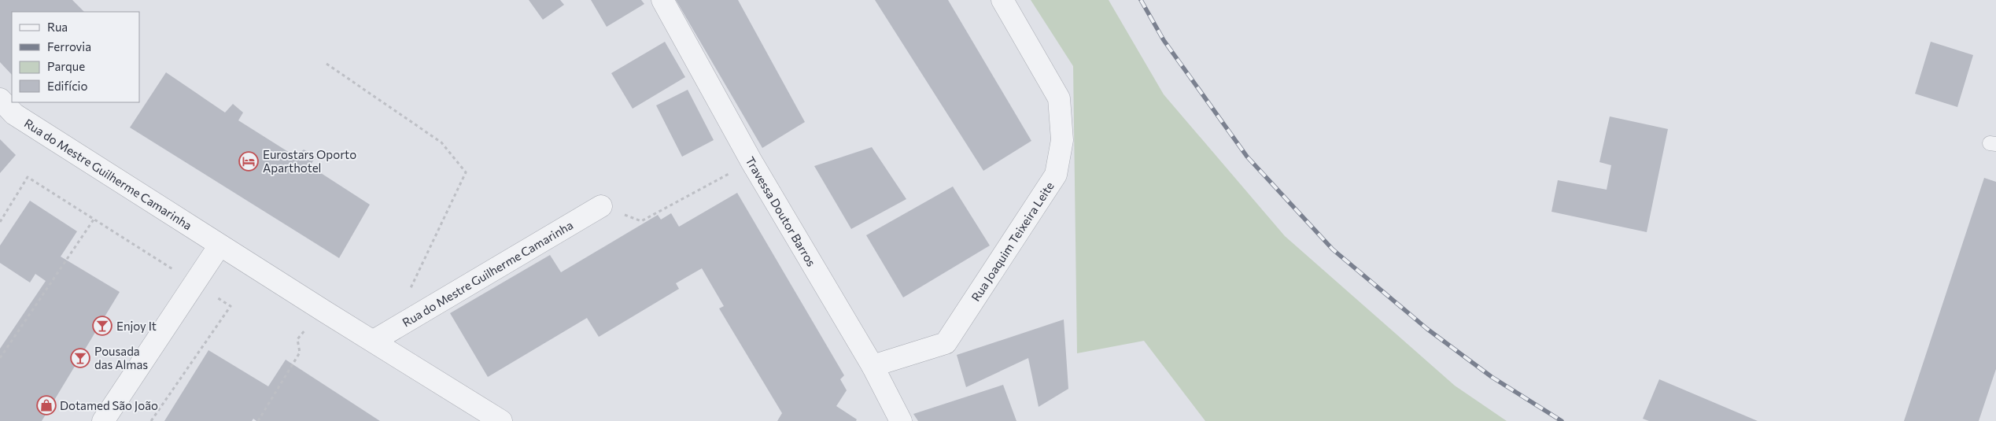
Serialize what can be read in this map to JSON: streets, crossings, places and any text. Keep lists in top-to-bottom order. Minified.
{"streets":{"street":["Rua do Mestre Guilherme Camarinha","Travessa Doutor Barros","Rua Joaquim Teixeira Leite"]},"crossings":[["Travessa Doutor Barros","Rua Joaquim Teixeira Leite"]],"places":{"hotel":["Eurostars Oporto Aparthotel"],"bar":["Enjoy It","Pousada das Almas"],"shop":["Dotamed São João"]},"legend":["Rua","Ferrovia","Parque","Edifício"]}
